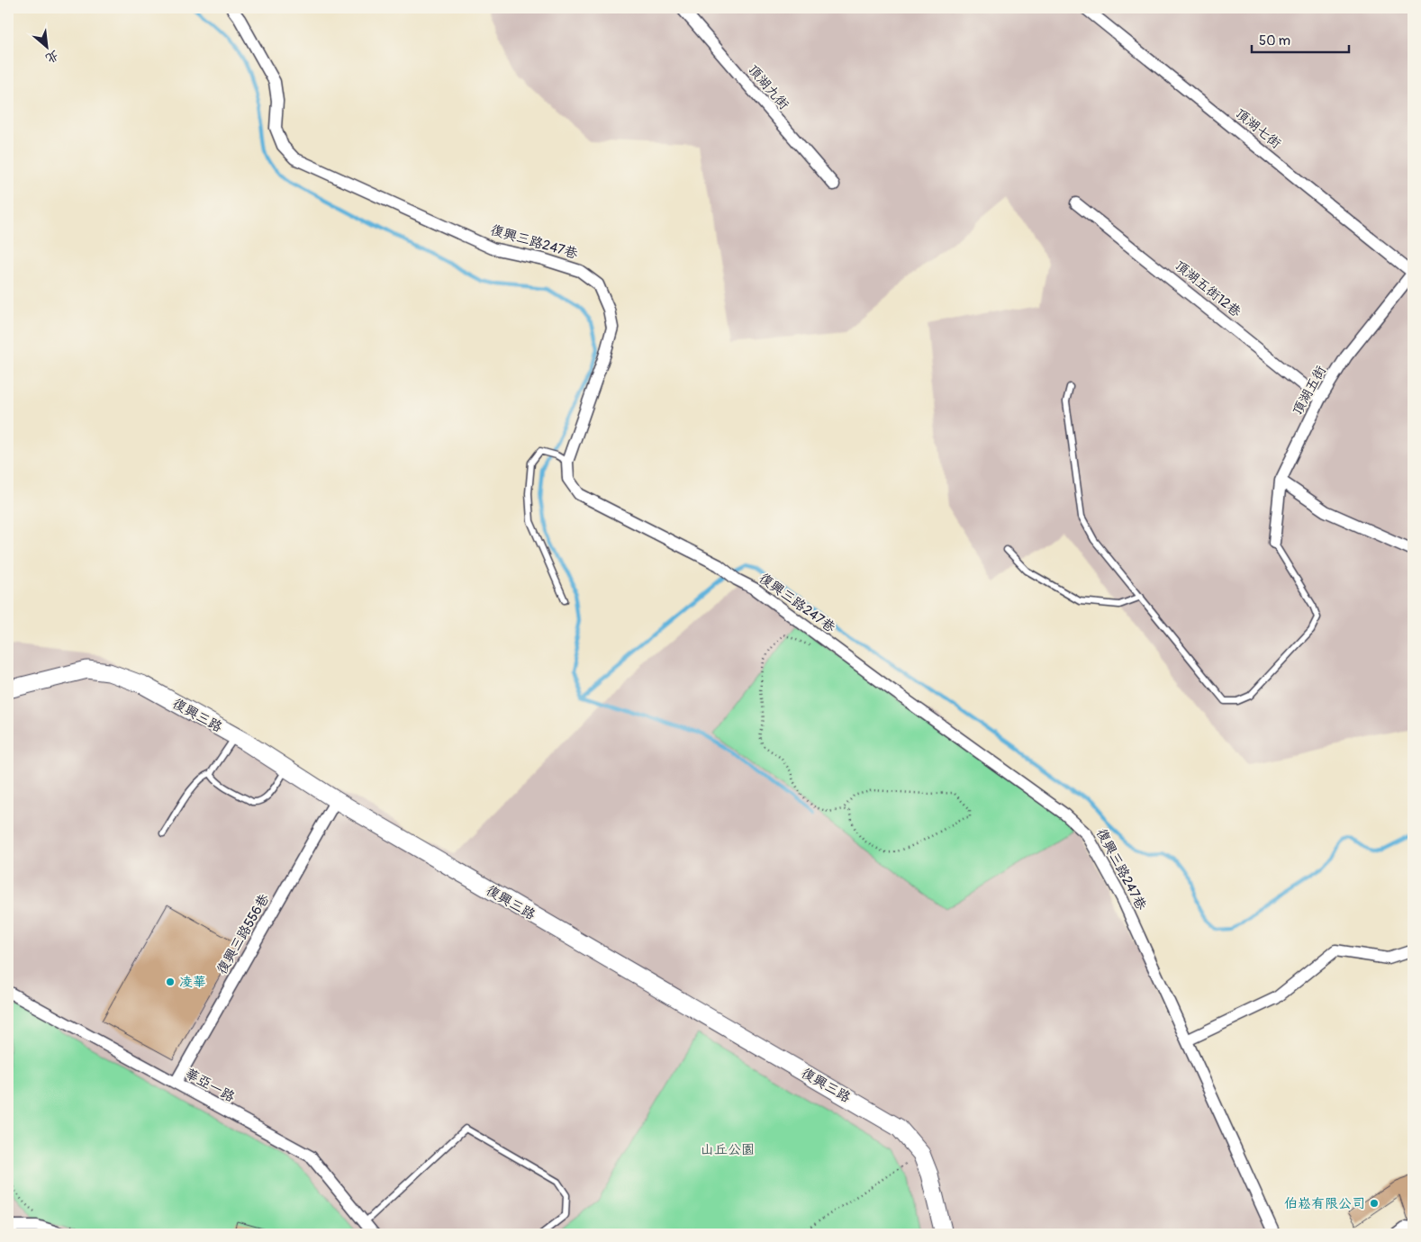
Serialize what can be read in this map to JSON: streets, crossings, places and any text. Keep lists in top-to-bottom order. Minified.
{"streets":{"street":["頂湖九街","頂湖七街","復興三路247巷","頂湖五街12巷","頂湖五街","復興三路","復興三路556巷","華亞一路"]},"crossings":[["頂湖七街","頂湖五街"],["頂湖五街12巷","頂湖五街"],["復興三路","復興三路556巷"],["復興三路556巷","華亞一路"]],"parks":["山丘公園"],"places":["凌華","伯崧有限公司"],"scale_bar":"50 m","north":"bottom right"}
